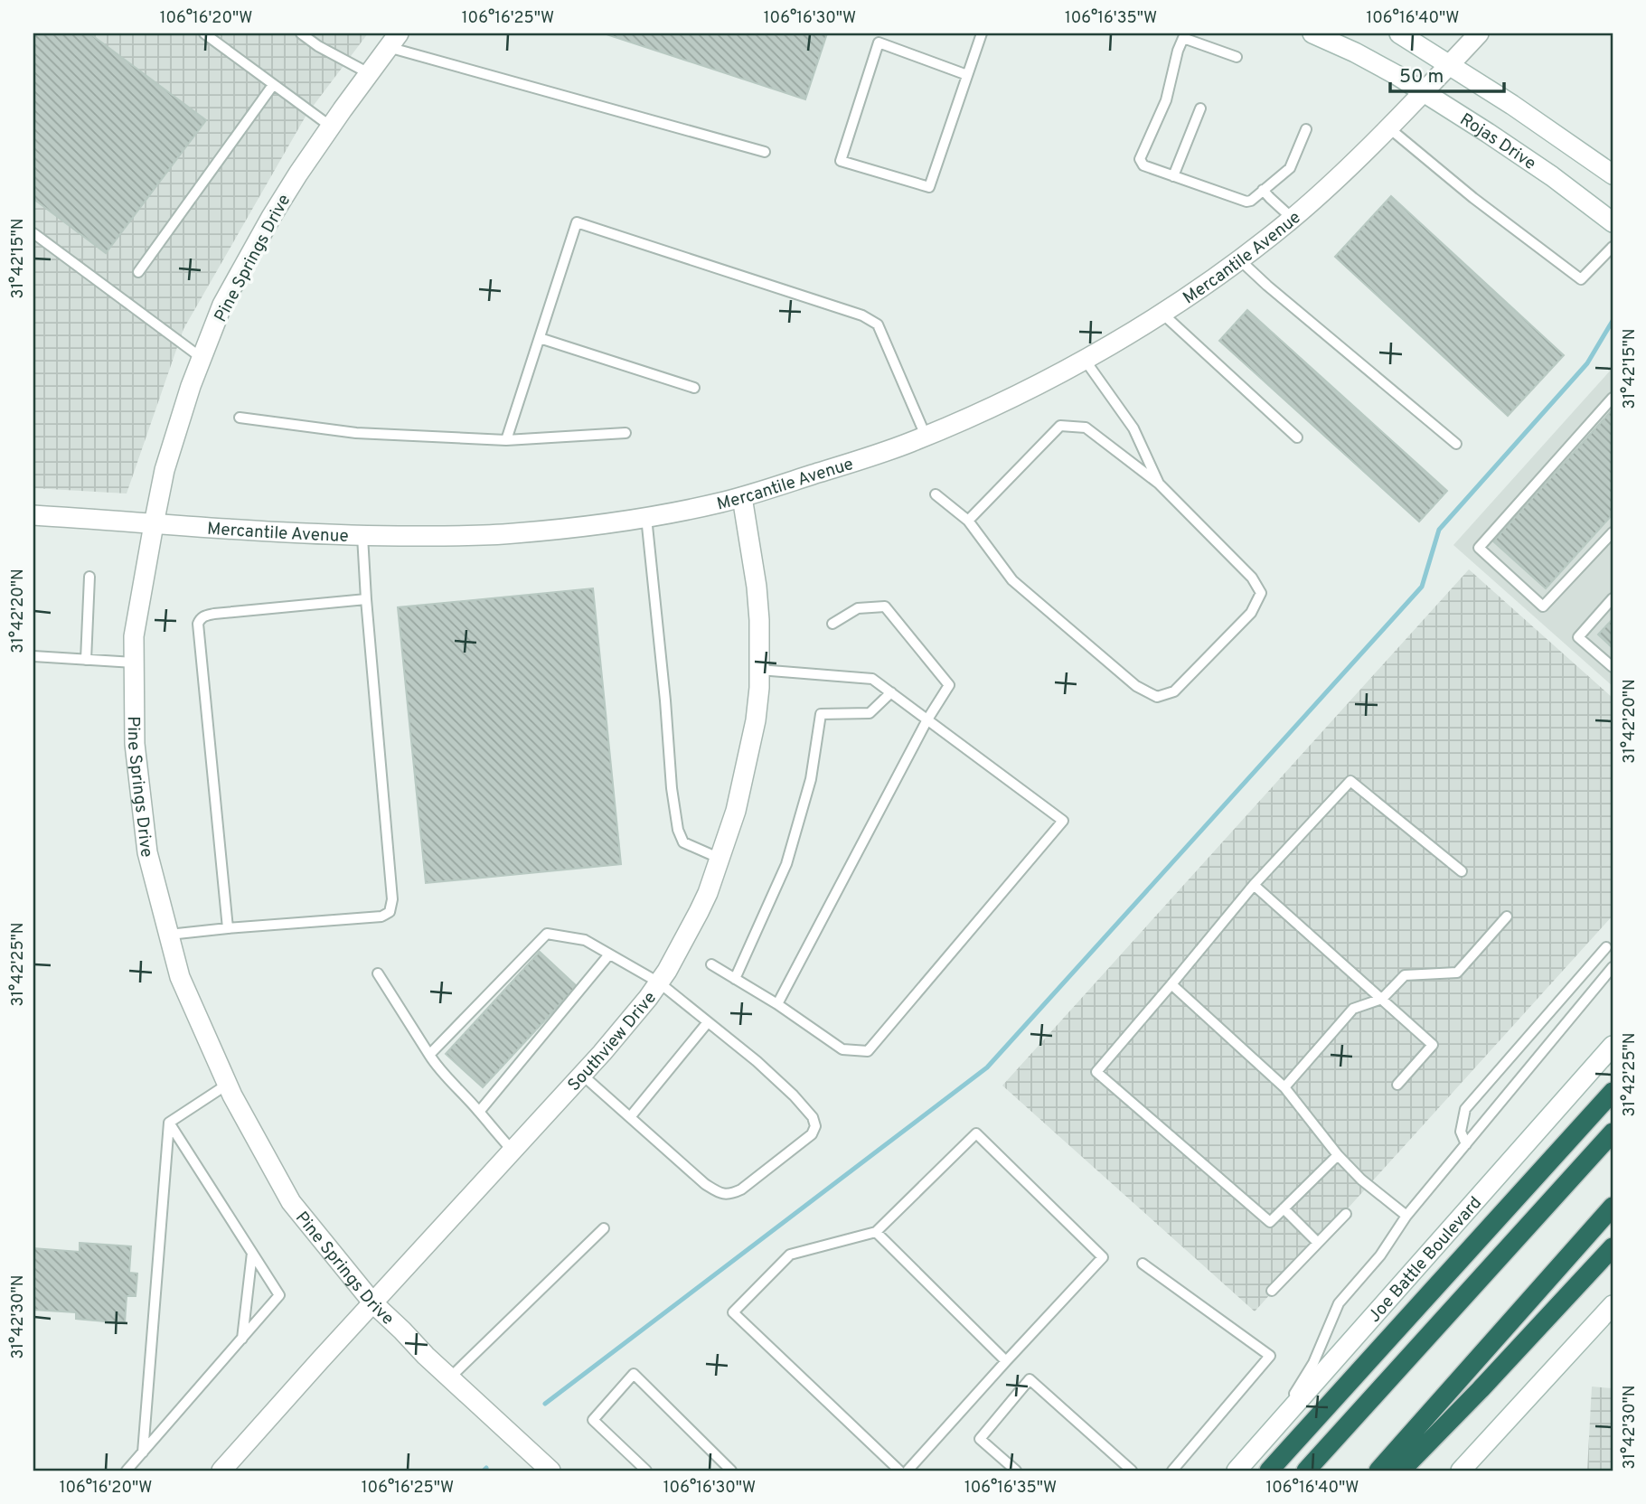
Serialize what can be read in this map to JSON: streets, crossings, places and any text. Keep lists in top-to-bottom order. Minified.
{"streets":{"street":["Rojas Drive","Mercantile Avenue","Pine Springs Drive","Southview Drive","Joe Battle Boulevard"]},"crossings":[["Rojas Drive","Mercantile Avenue"],["Mercantile Avenue","Pine Springs Drive"],["Mercantile Avenue","Southview Drive"],["Pine Springs Drive","Southview Drive"]],"scale_bar":"50 m","coordinates":["106°16'20\"W","106°16'25\"W","106°16'30\"W","106°16'35\"W","106°16'40\"W","31°42'15\"N","31°42'20\"N","31°42'25\"N","31°42'30\"N"]}
